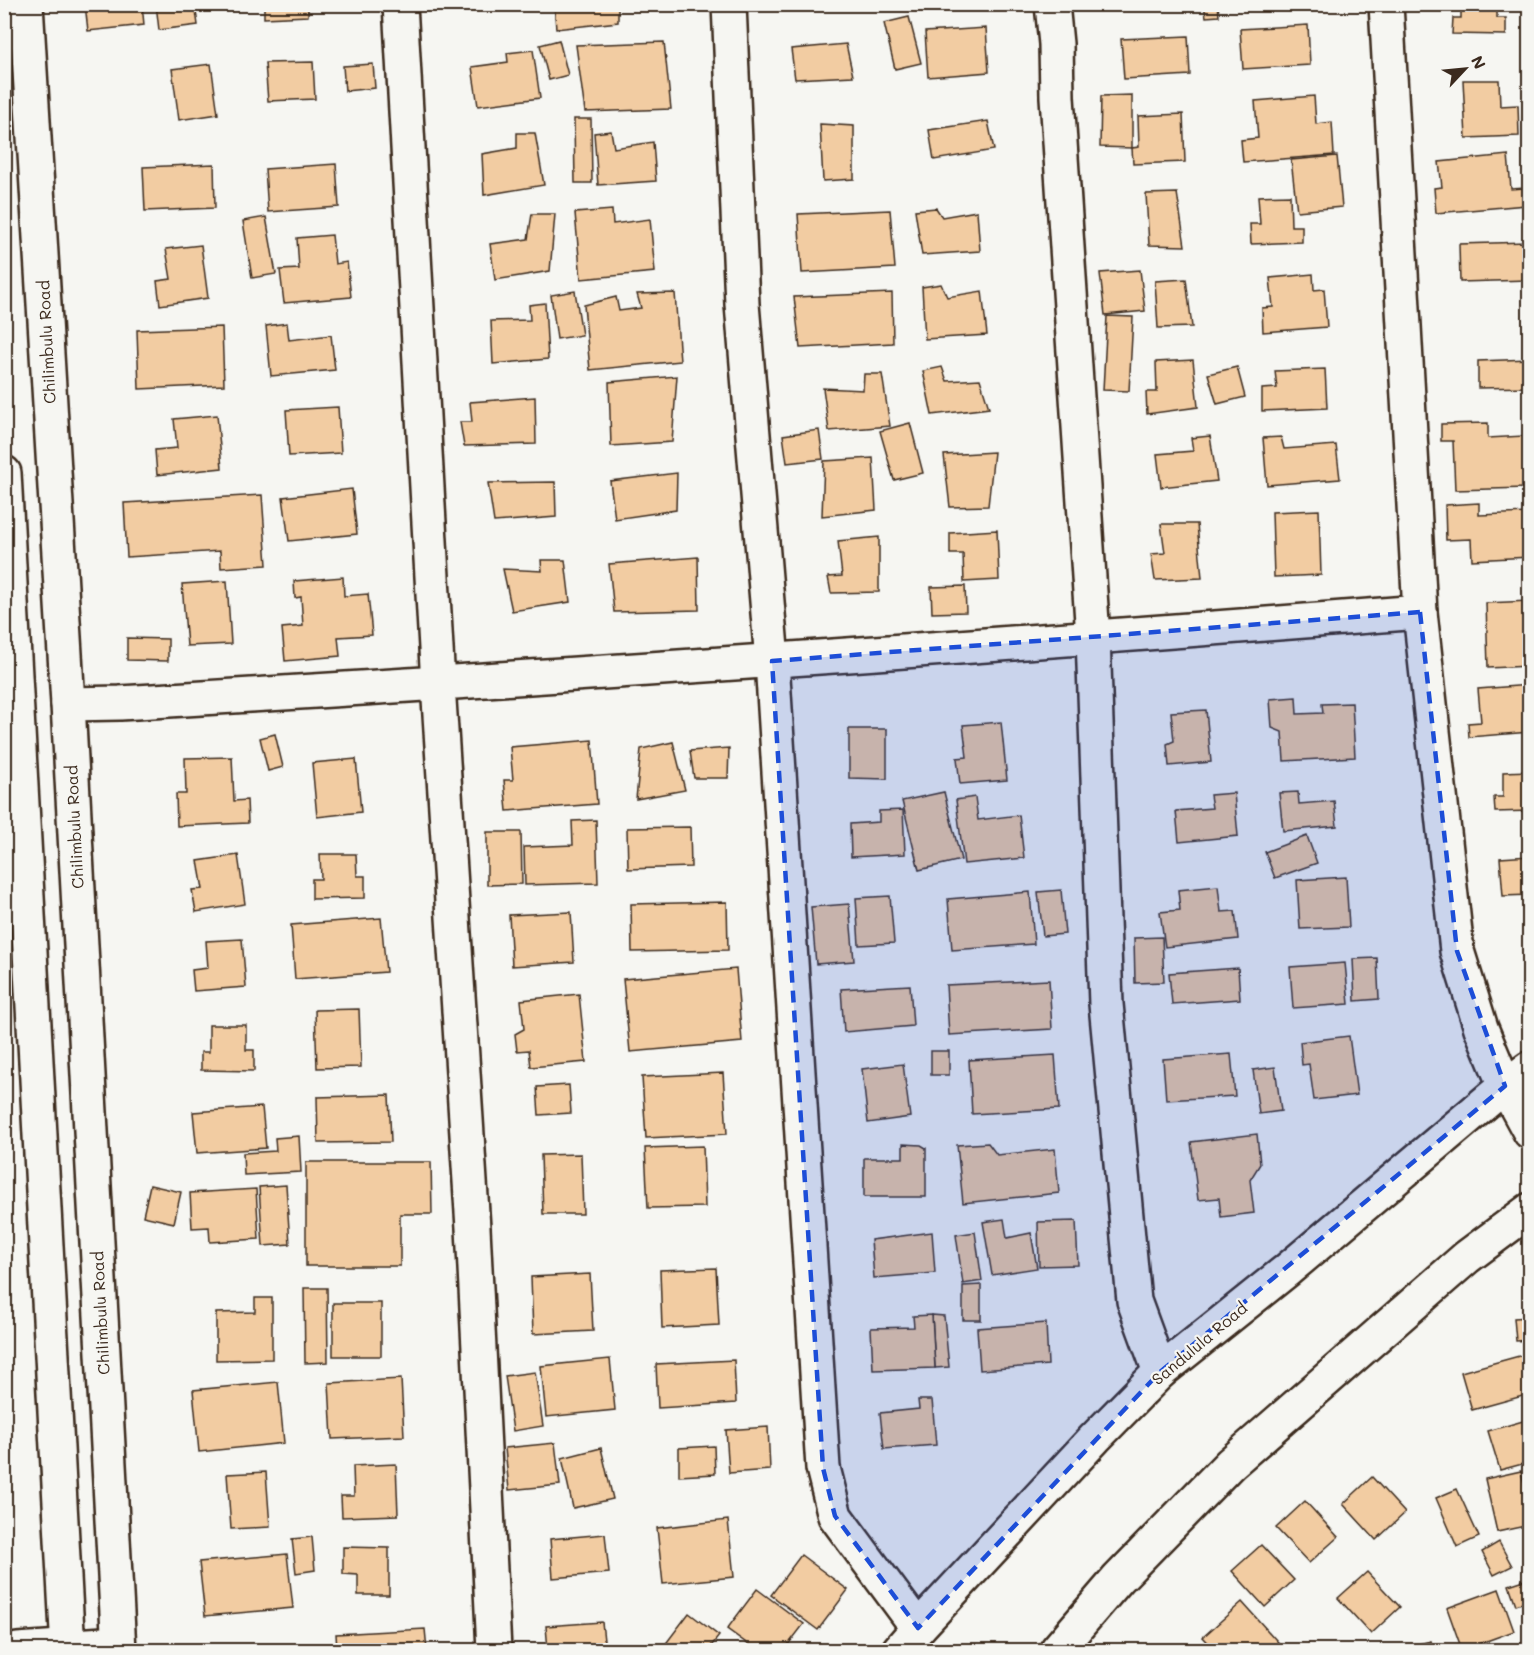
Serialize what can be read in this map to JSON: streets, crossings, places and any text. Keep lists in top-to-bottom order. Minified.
{"streets":{"street":["Chilimbulu Road","Sandulula Road"]},"north":"top right"}
